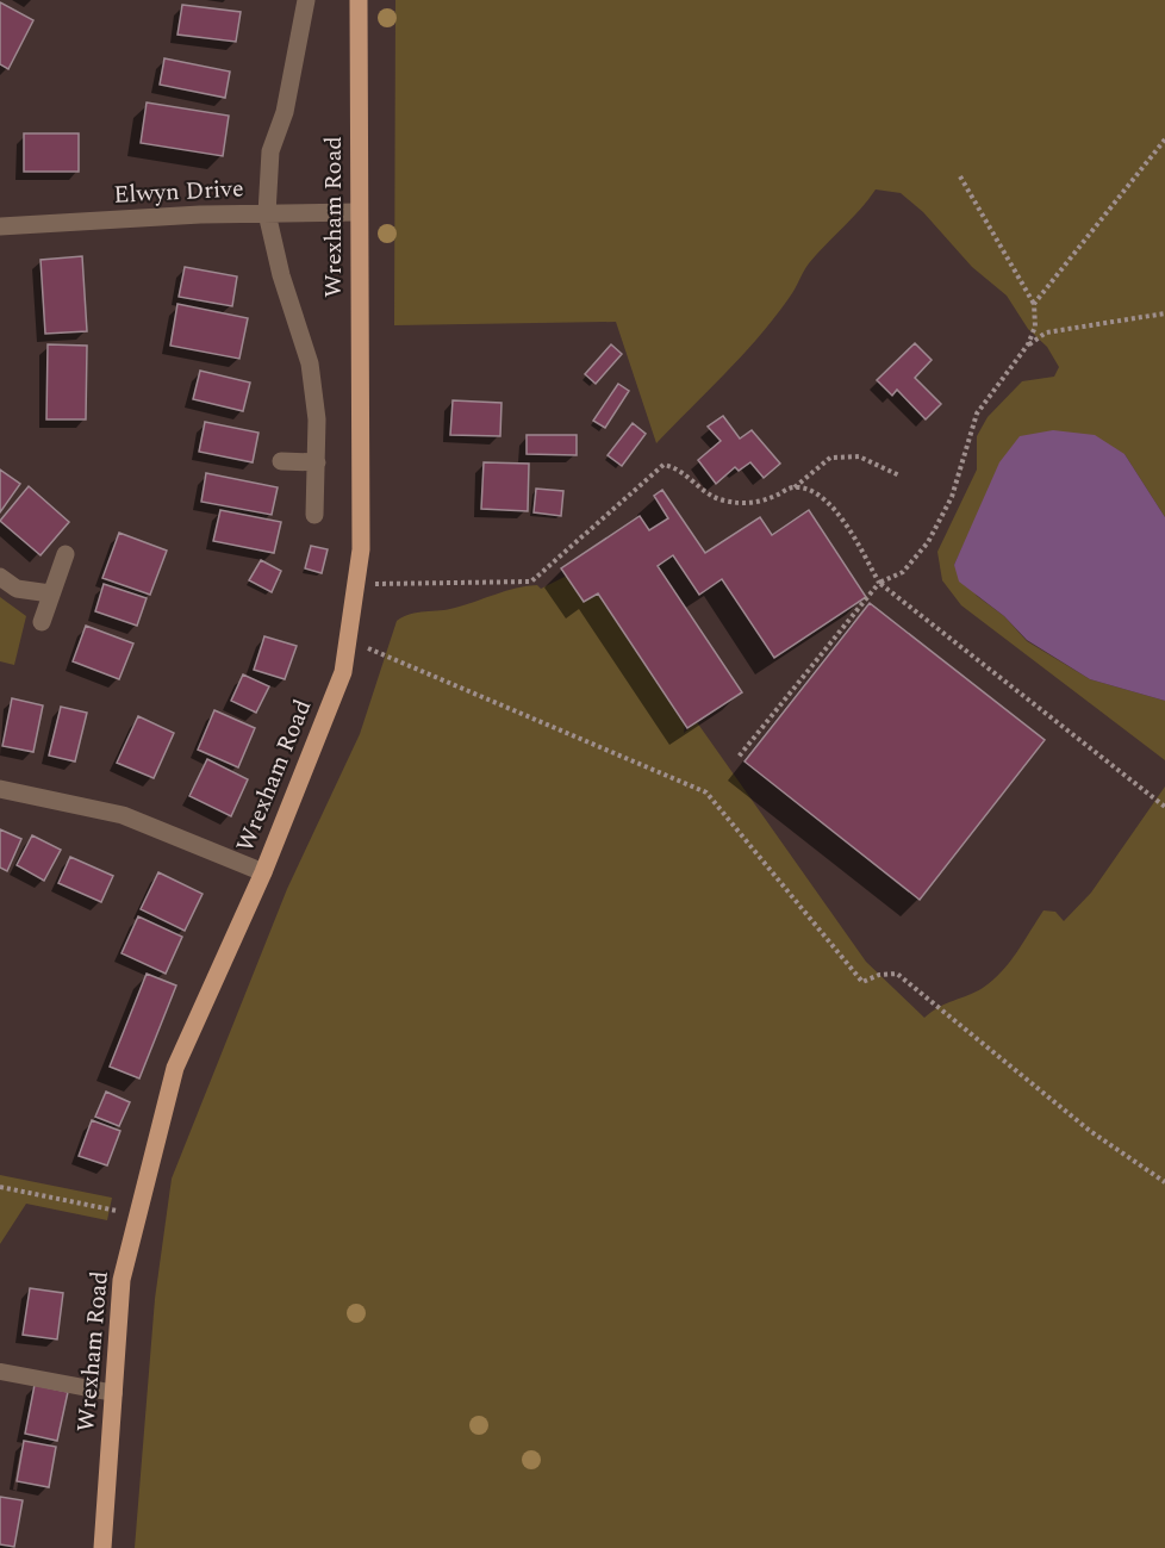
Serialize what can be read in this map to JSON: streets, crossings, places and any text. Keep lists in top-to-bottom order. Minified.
{"streets":{"main road":["Wrexham Road"],"street":["Elwyn Drive"]},"crossings":[["Elwyn Drive","Wrexham Road"]]}
